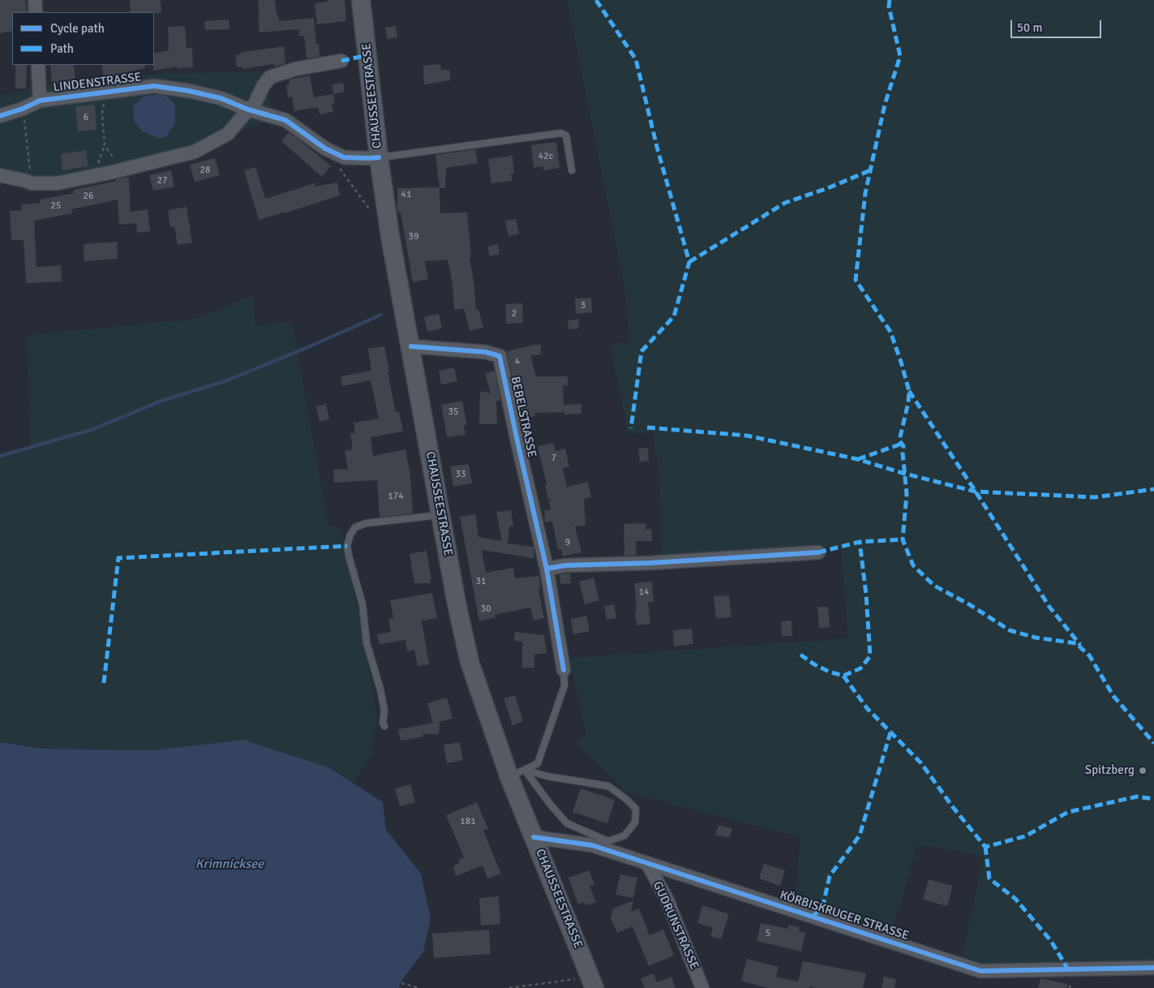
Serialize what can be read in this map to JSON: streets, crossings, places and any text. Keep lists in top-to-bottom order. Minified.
{"streets":{"main road":["CHAUSSEESTRASSE"],"street":["LINDENSTRASSE","BEBELSTRASSE","KÖRBISKRUGER STRASSE","GUDRUNSTRASSE"]},"crossings":[["LINDENSTRASSE","CHAUSSEESTRASSE"],["CHAUSSEESTRASSE","BEBELSTRASSE"],["CHAUSSEESTRASSE","KÖRBISKRUGER STRASSE"],["KÖRBISKRUGER STRASSE","GUDRUNSTRASSE"]],"water":["Krimnicksee"],"places":["Spitzberg"],"house_numbers":["6","42c","28","27","41","26","25","39","3","2","4","35","7","33","174","9","31","14","30","181","5"],"legend":["Cycle path","Path"],"scale_bar":"50 m"}
